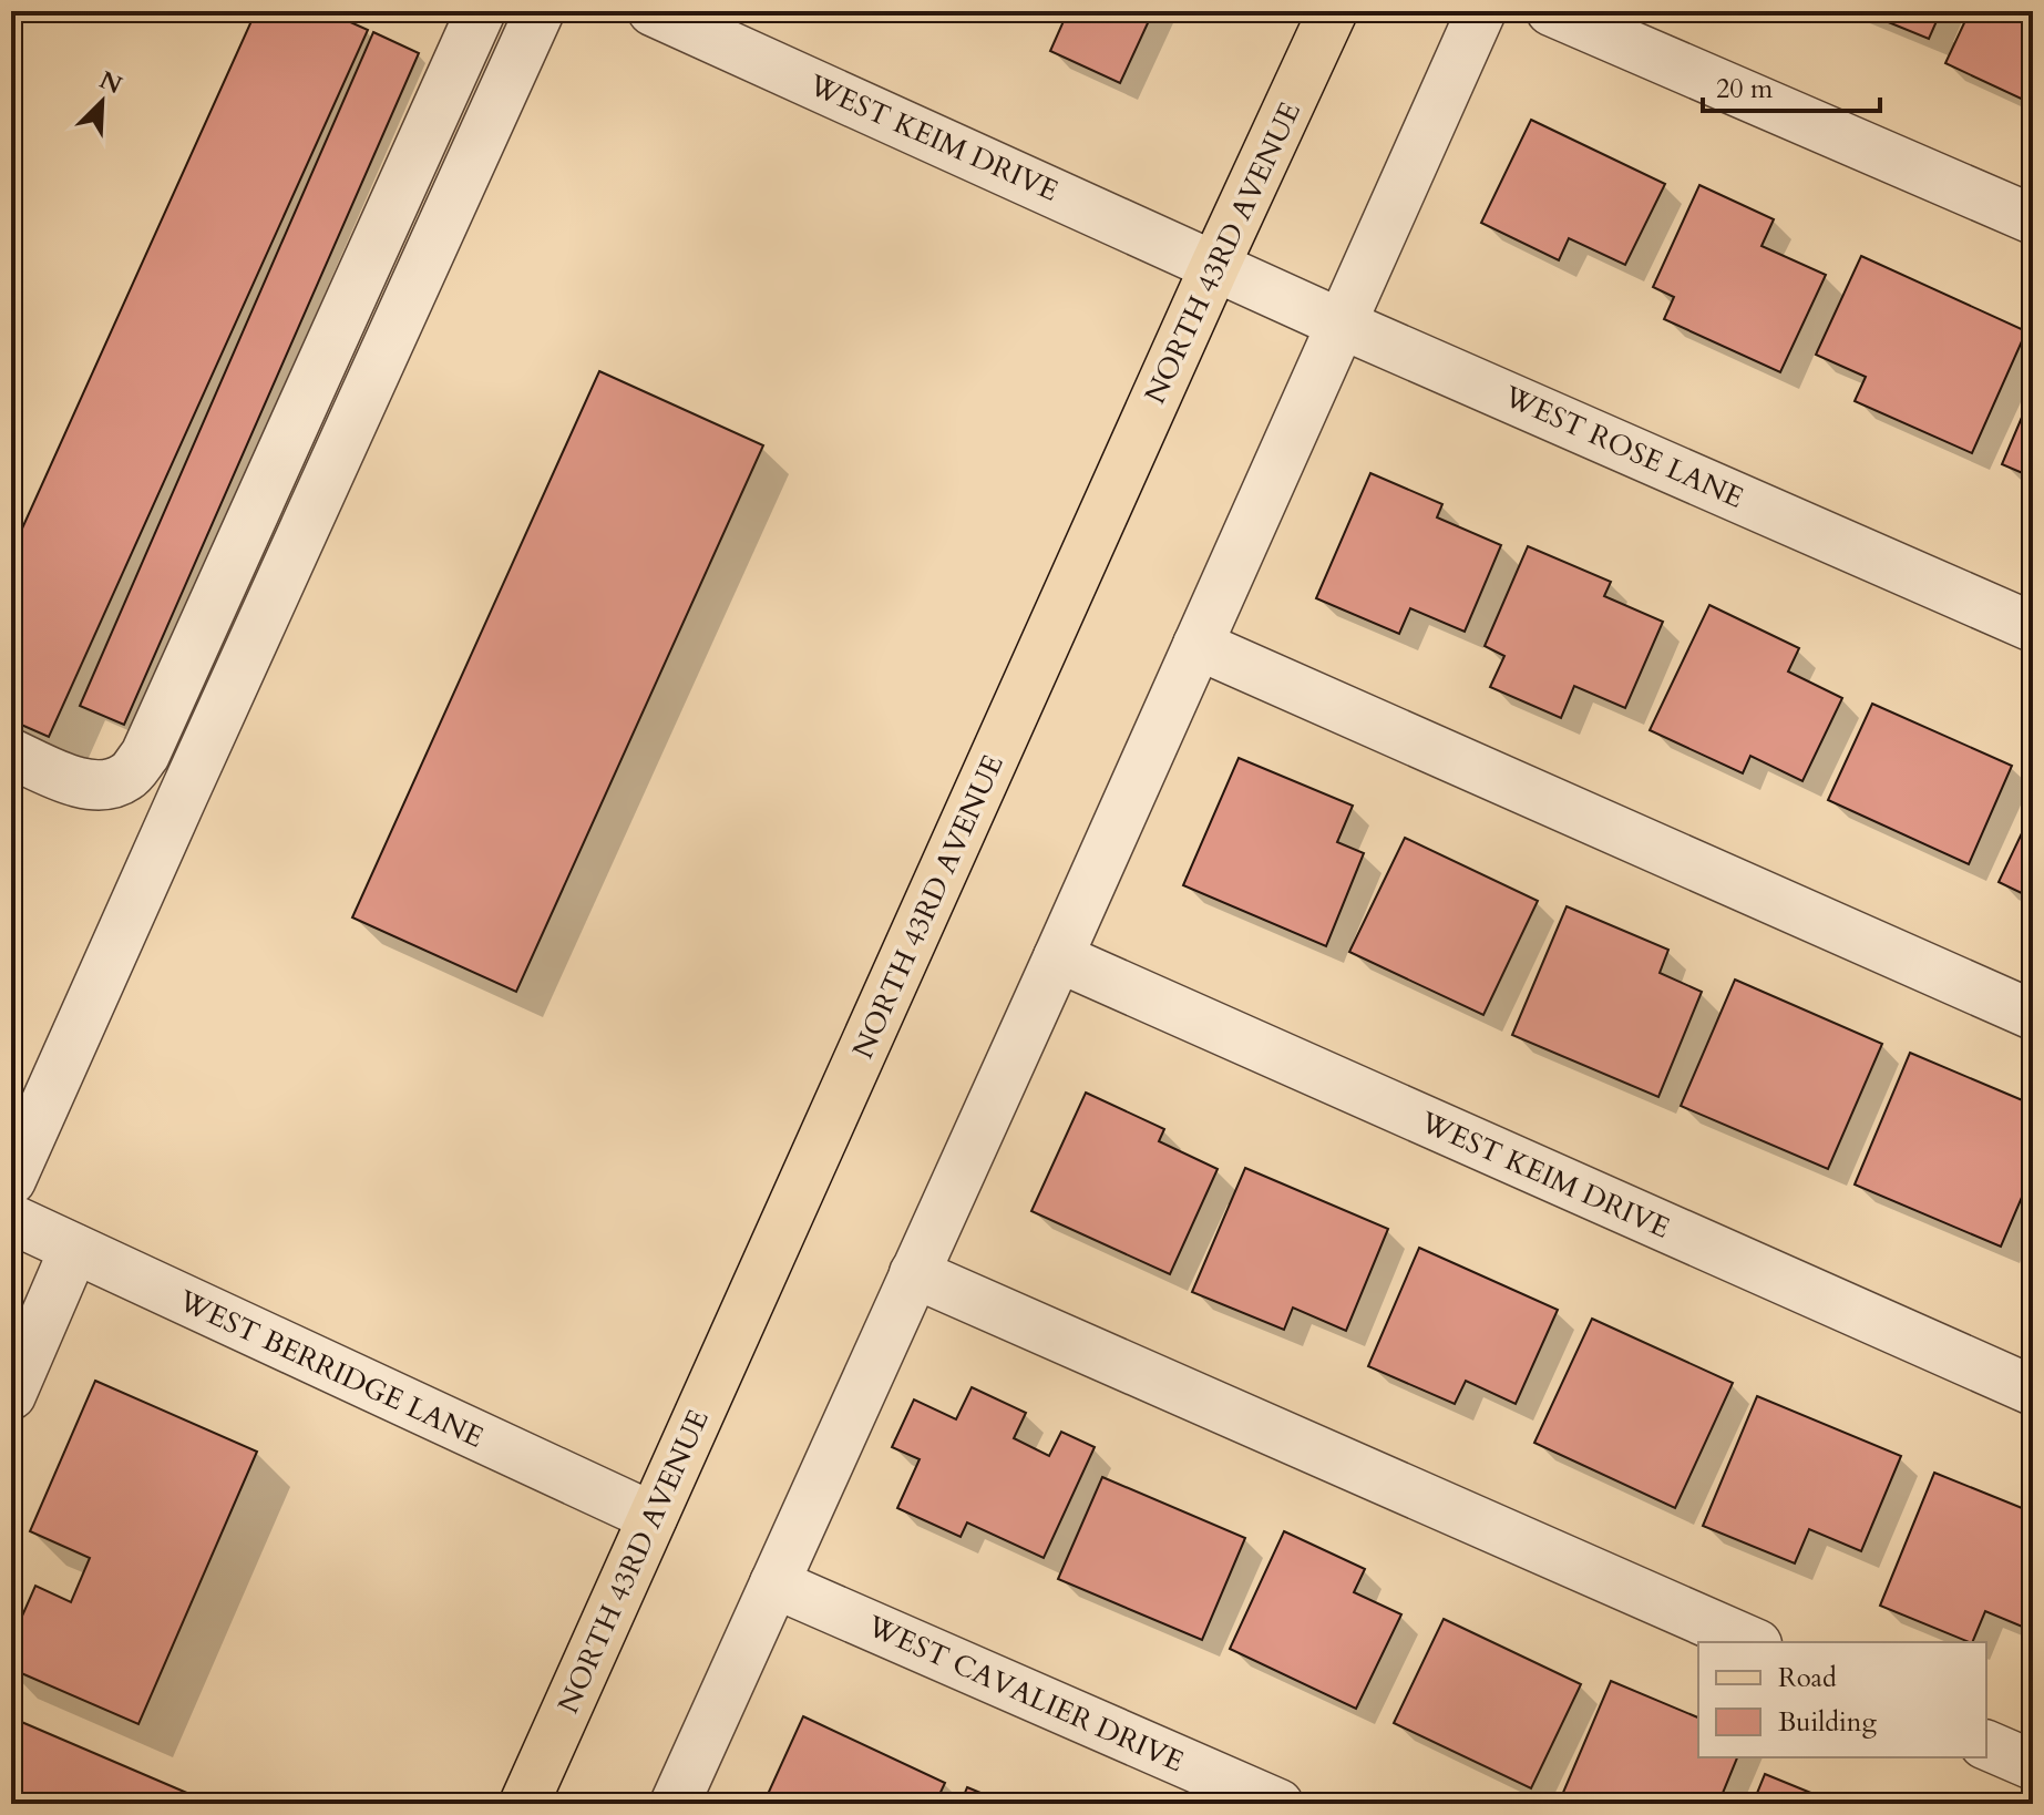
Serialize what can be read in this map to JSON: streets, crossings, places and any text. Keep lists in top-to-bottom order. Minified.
{"streets":{"main road":["NORTH 43RD AVENUE"],"street":["WEST KEIM DRIVE","WEST ROSE LANE","WEST BERRIDGE LANE","WEST CAVALIER DRIVE"]},"crossings":[["WEST KEIM DRIVE","NORTH 43RD AVENUE"],["WEST KEIM DRIVE","WEST ROSE LANE"],["NORTH 43RD AVENUE","WEST ROSE LANE"],["NORTH 43RD AVENUE","WEST BERRIDGE LANE"]],"legend":["Road","Building"],"scale_bar":"20 m","north":"top right"}
